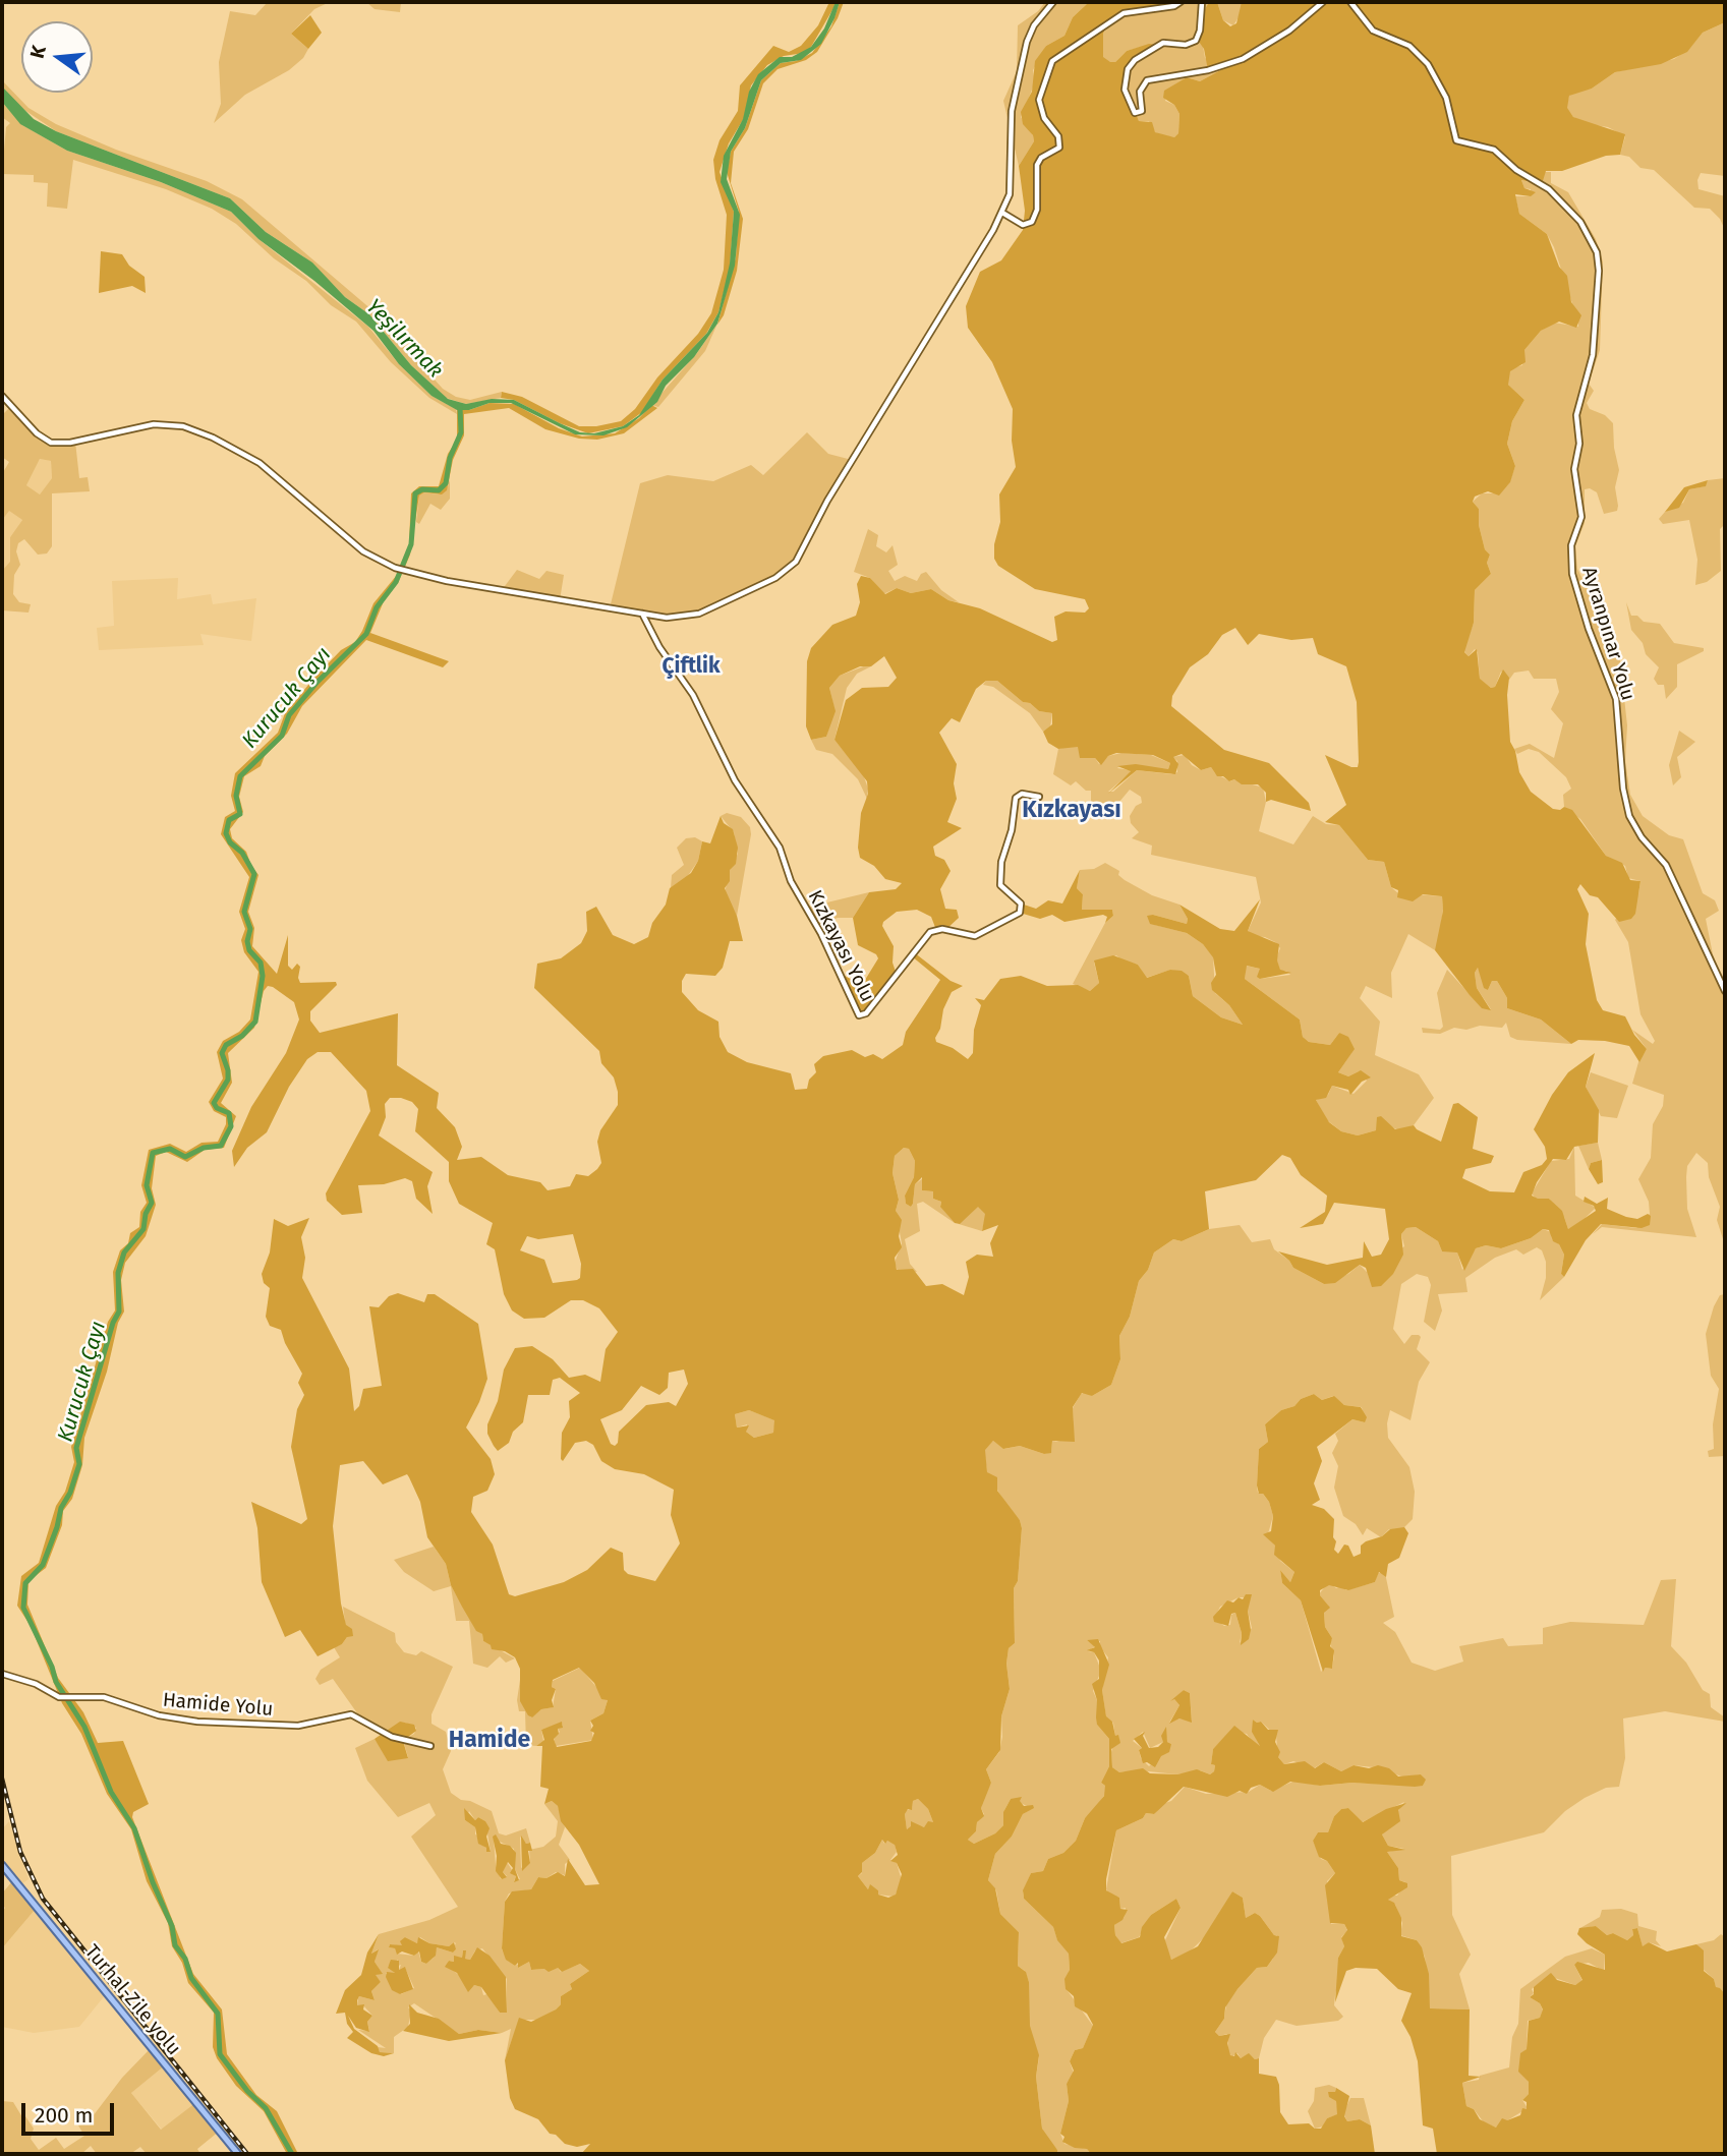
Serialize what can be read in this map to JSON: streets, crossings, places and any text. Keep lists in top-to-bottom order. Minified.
{"streets":{"main road":["Turhal-Zile yolu"],"street":["Ayranpınar Yolu","Kızkayası Yolu","Hamide Yolu"]},"districts":["Çiftlik","Kızkayası","Hamide"],"water":["Yeşilırmak","Kurucuk Çayı"],"scale_bar":"200 m","north":"left"}
